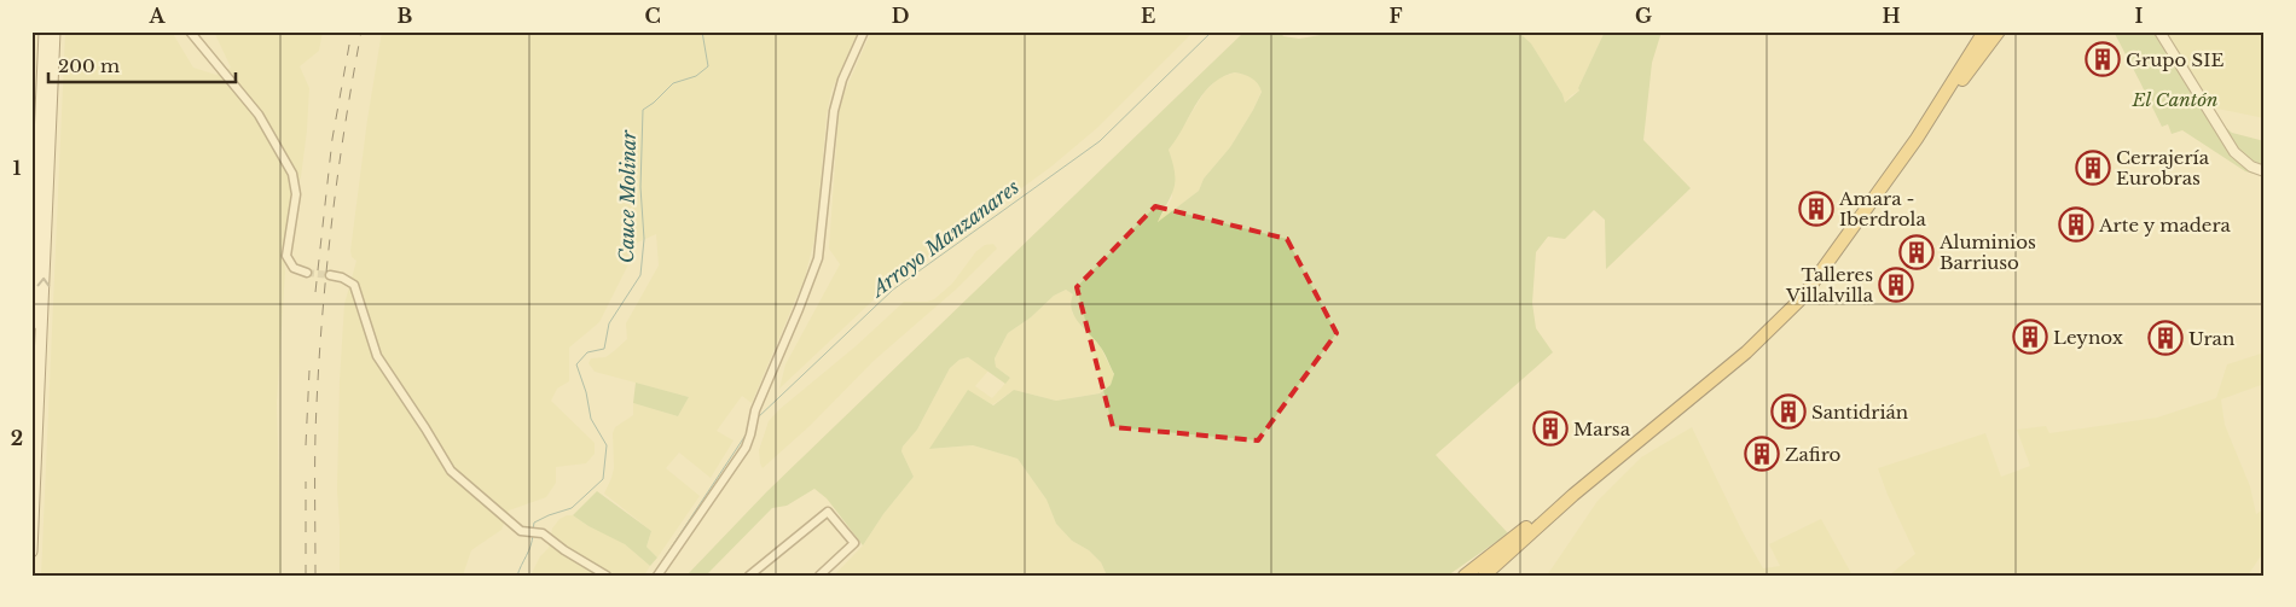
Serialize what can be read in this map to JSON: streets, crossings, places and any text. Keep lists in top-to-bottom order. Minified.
{"water":["Cauce Molinar","Arroyo Manzanares"],"parks":["El Cantón"],"places":{"building":["Grupo SIE","Cerrajería Eurobras","Amara - Iberdrola","Arte y madera","Aluminios Barriuso","Talleres Villalvilla","Leynox","Uran","Santidrián","Marsa","Zafiro"]},"scale_bar":"200 m","grid":{"columns":["A","B","C","D","E","F","G","H","I"],"rows":["1","2"]}}
